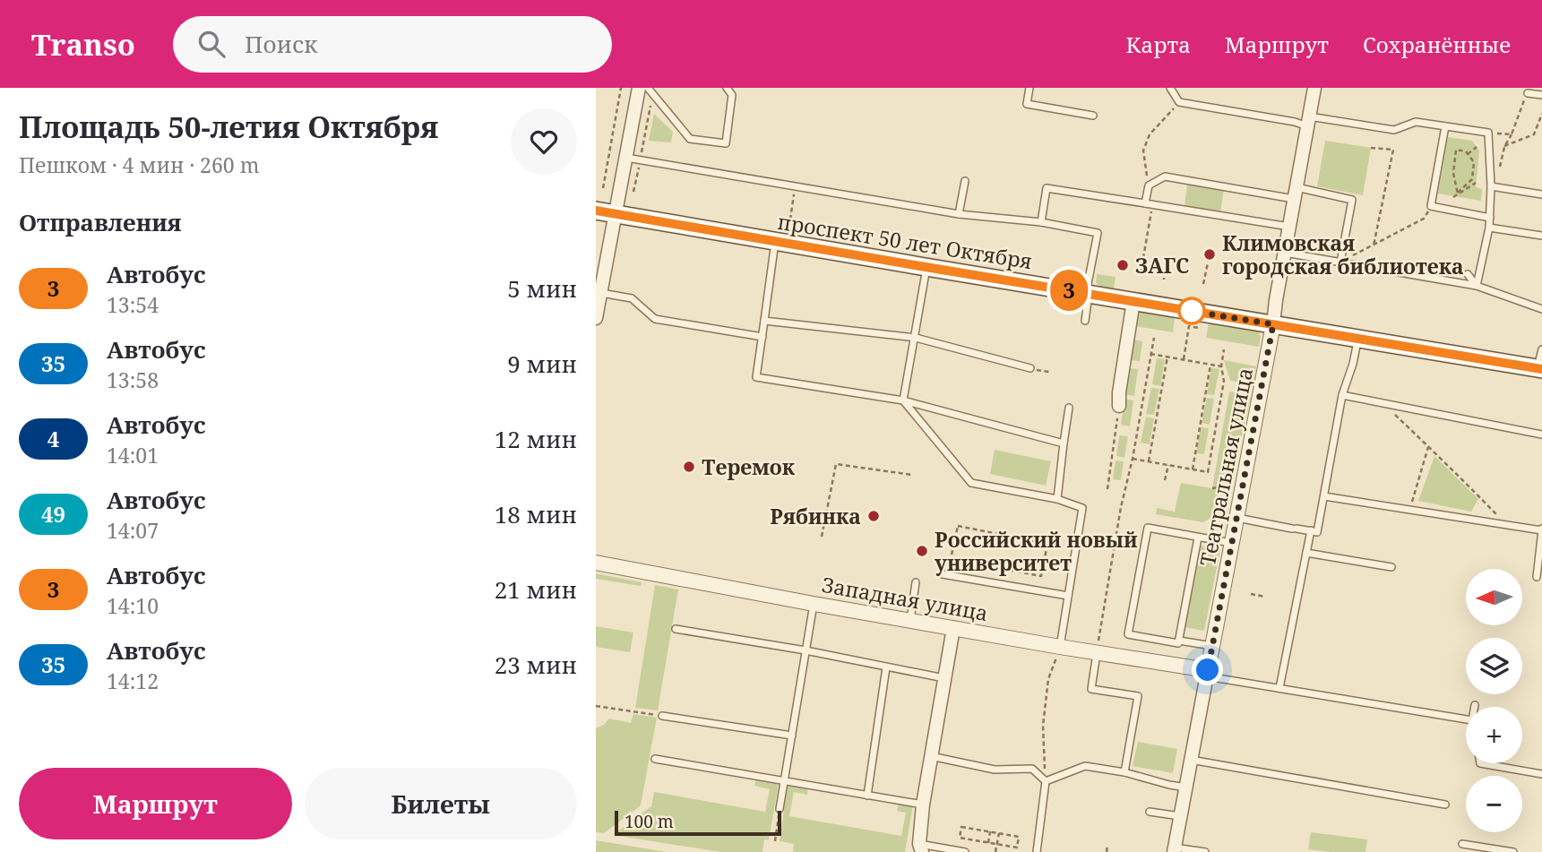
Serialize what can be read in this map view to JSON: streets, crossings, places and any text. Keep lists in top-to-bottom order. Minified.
{"streets":{"main road":["проспект 50 лет Октября"],"street":["Театральная улица","Западная улица"]},"crossings":[["проспект 50 лет Октября","Театральная улица"],["Театральная улица","Западная улица"]],"places":["Климовская городская библиотека","ЗАГС","Теремок","Рябинка","Российский новый университет"],"lines":["bus line 3"],"scale_bar":"100 m","north":"left","page":{"header":"Transo","search":"Поиск","nav":["Карта","Маршрут","Сохранённые"],"heading":[["Площадь 50-летия Октября","Пешком · 4 мин · 260 m"],"Отправления"],"on_map":"3","list":[{"mark":"3","name":"Автобус","note":"13:54","value":"5 мин"},{"mark":"35","name":"Автобус","note":"13:58","value":"9 мин"},{"mark":"4","name":"Автобус","note":"14:01","value":"12 мин"},{"mark":"49","name":"Автобус","note":"14:07","value":"18 мин"},{"mark":"3","name":"Автобус","note":"14:10","value":"21 мин"},{"mark":"35","name":"Автобус","note":"14:12","value":"23 мин"}],"map_buttons":["+","−"],"buttons":["Маршрут","Билеты"],"scale":"100 m"}}
